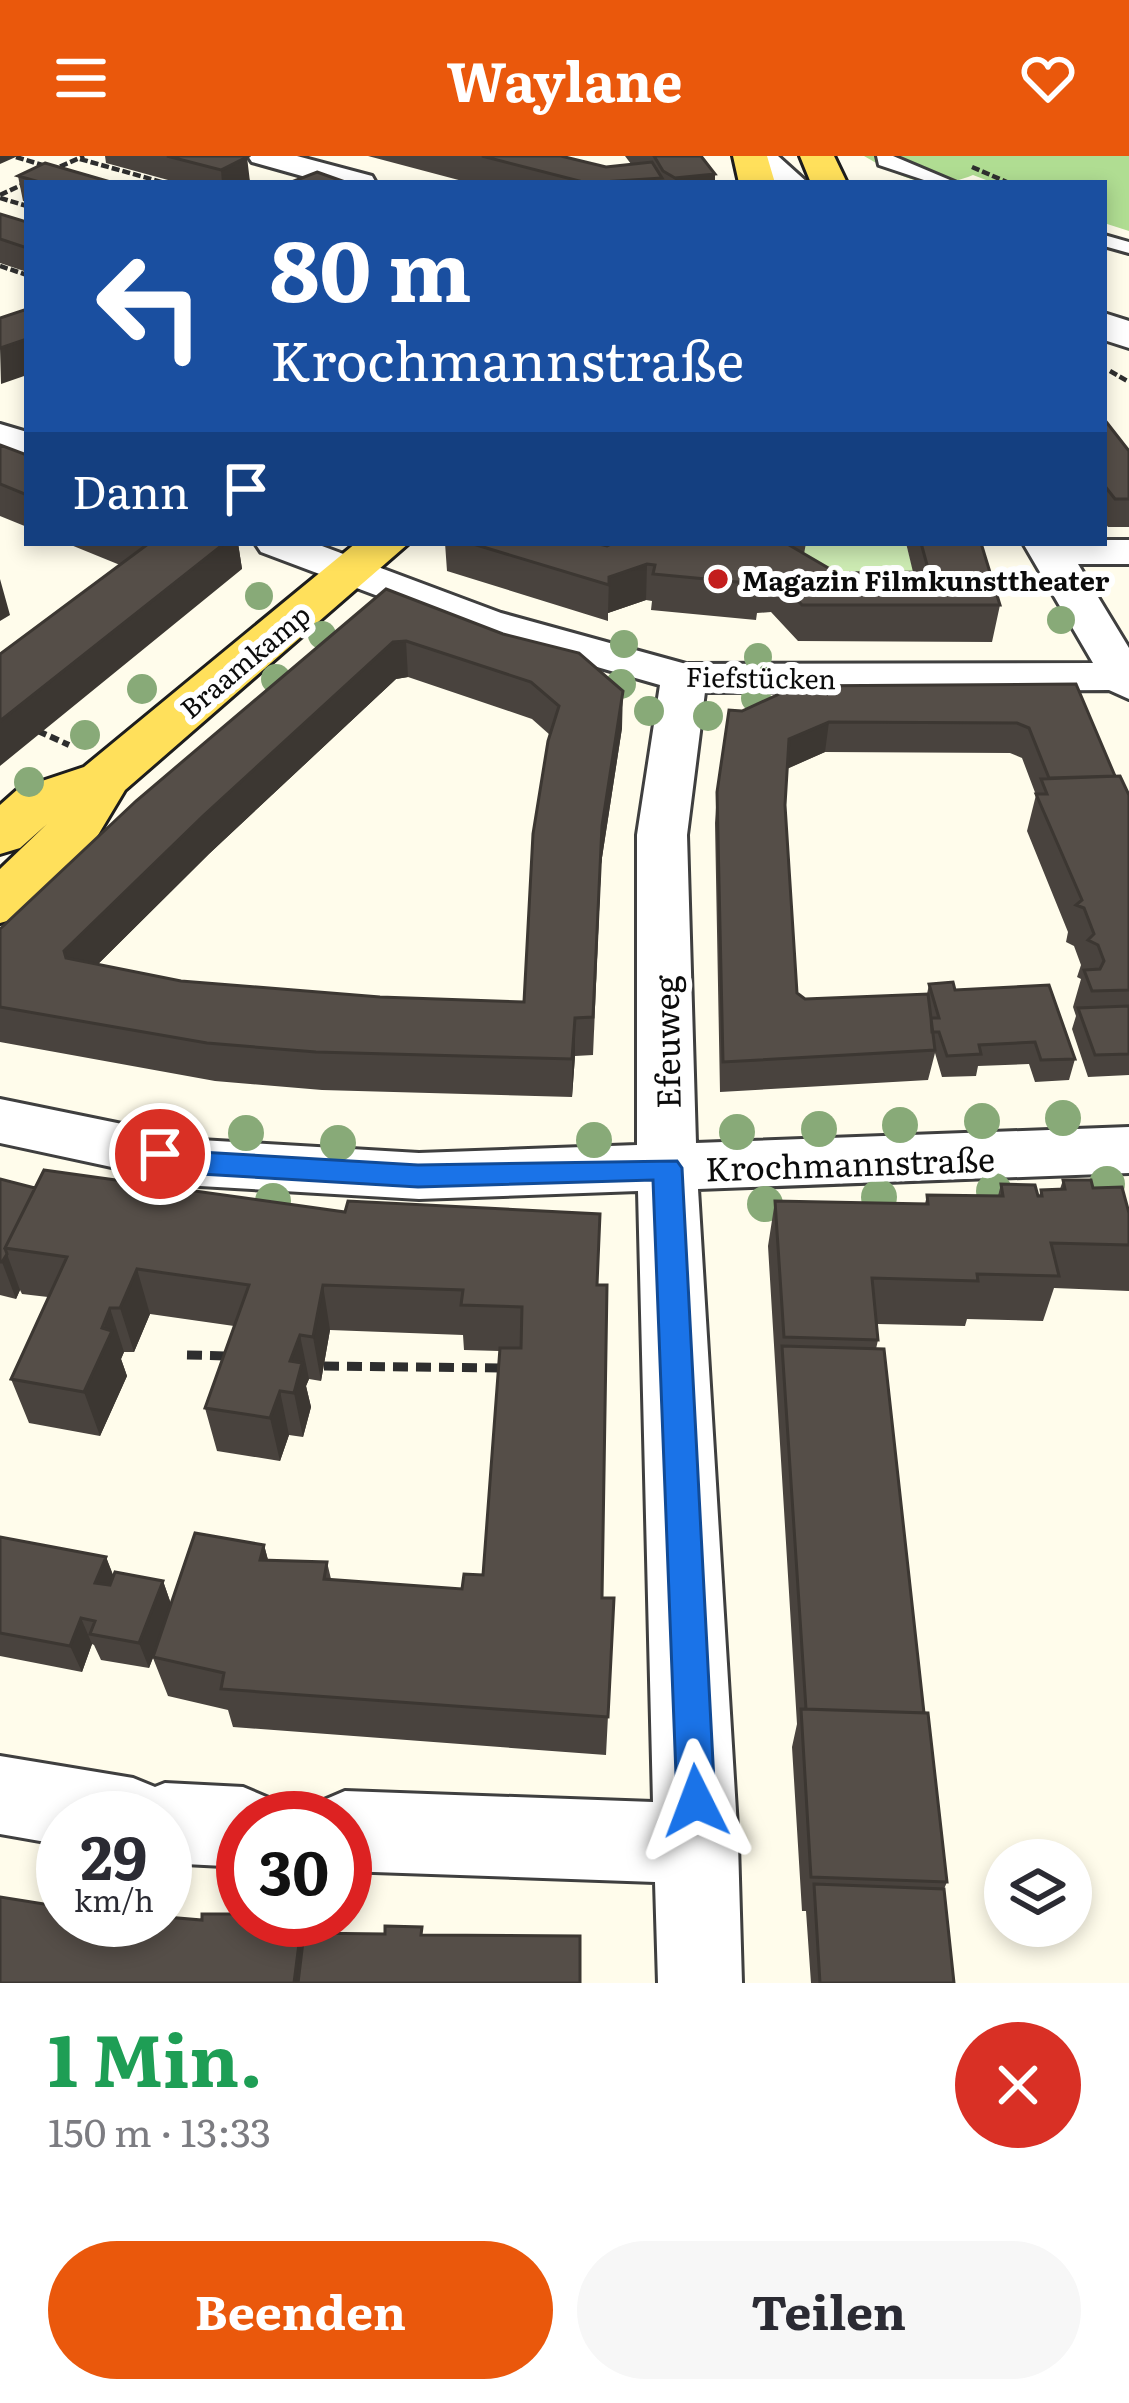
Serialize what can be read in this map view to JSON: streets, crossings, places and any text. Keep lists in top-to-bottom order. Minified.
{"streets":{"main road":["Braamkamp"],"street":["Fiefstücken","Efeuweg","Krochmannstraße"]},"crossings":[["Braamkamp","Fiefstücken"],["Fiefstücken","Efeuweg"],["Efeuweg","Krochmannstraße"]],"places":["Magazin Filmkunsttheater"],"page":{"header":"Waylane","turn":["80 m","Krochmannstraße"],"then":"Dann","speed":"29 km/h","limit":"30","heading":["1 Min.","150 m · 13:33"],"buttons":["Beenden","Teilen"]}}
